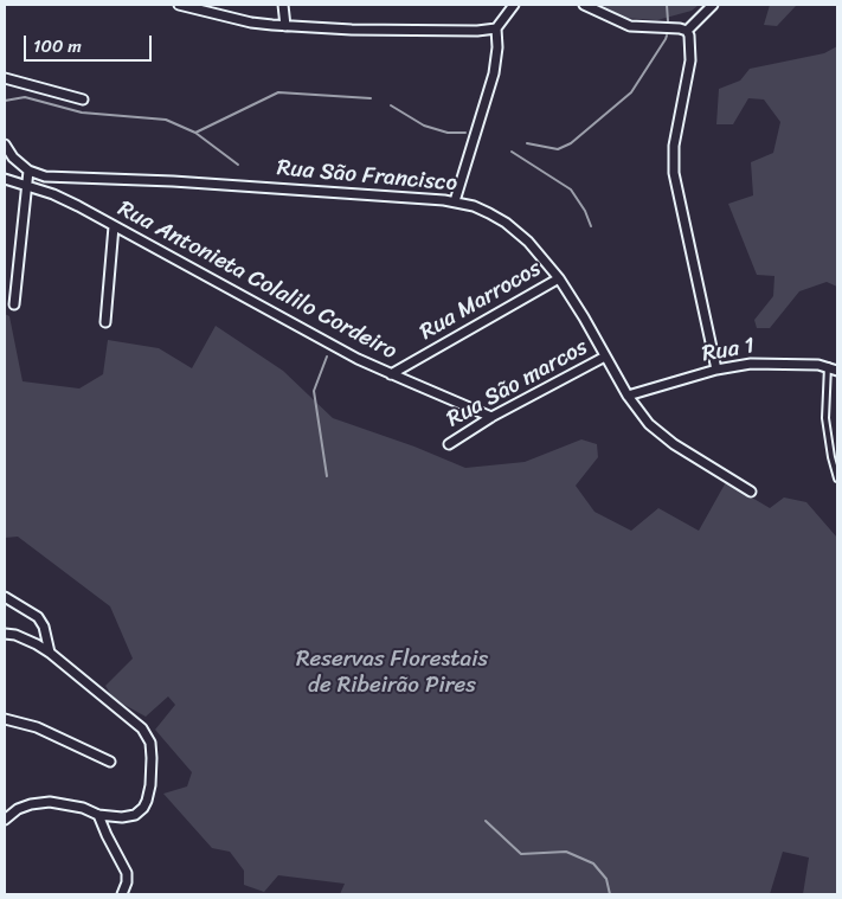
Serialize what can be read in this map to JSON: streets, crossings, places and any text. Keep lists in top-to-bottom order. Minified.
{"streets":{"street":["Rua São Francisco","Rua Antonieta Colalilo Cordeiro","Rua Marrocos","Rua 1","Rua São marcos"]},"crossings":[["Rua São Francisco","Rua Marrocos"],["Rua São Francisco","Rua 1"],["Rua São Francisco","Rua São marcos"],["Rua Antonieta Colalilo Cordeiro","Rua Marrocos"],["Rua Antonieta Colalilo Cordeiro","Rua São marcos"]],"parks":["Reservas Florestais de Ribeirão Pires"],"scale_bar":"100 m"}
